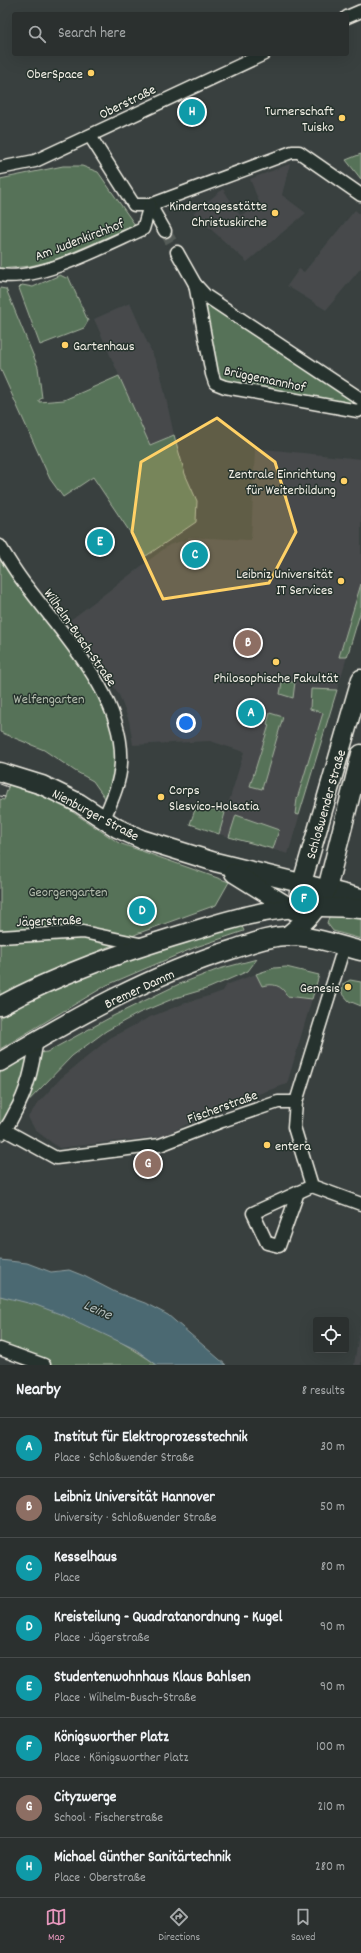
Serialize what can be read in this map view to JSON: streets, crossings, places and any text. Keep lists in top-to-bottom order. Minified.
{"streets":{"main road":["Schloßwender Straße","Nienburger Straße","Bremer Damm"],"street":["Oberstraße","Am Judenkirchhof","Brüggemannhof","Wilhelm-Busch-Straße","Jägerstraße","Fischerstraße"]},"crossings":[["Oberstraße","Am Judenkirchhof"],["Wilhelm-Busch-Straße","Nienburger Straße"],["Schloßwender Straße","Nienburger Straße"],["Schloßwender Straße","Bremer Damm"]],"water":["Leine"],"parks":["Welfengarten","Georgengarten"],"places":["OberSpace","Turnerschaft Tuisko","Kindertagesstätte Christuskirche","Gartenhaus","Zentrale Einrichtung für Weiterbildung","Leibniz Universität IT Services","Philosophische Fakultät","Corps Slesvico-Holsatia","Genesis","entera"],"page":{"search":"Search here","pins":["H","E","C","B","A","F","D","G"],"heading":["Nearby","8 results"],"list":[{"mark":"A","name":"Institut für Elektroprozesstechnik","note":"Place · Schloßwender Straße","value":"30 m"},{"mark":"B","name":"Leibniz Universität Hannover","note":"University · Schloßwender Straße","value":"50 m"},{"mark":"C","name":"Kesselhaus","note":"Place","value":"80 m"},{"mark":"D","name":"Kreisteilung - Quadratanordnung - Kugel","note":"Place · Jägerstraße","value":"90 m"},{"mark":"E","name":"Studentenwohnhaus Klaus Bahlsen","note":"Place · Wilhelm-Busch-Straße","value":"90 m"},{"mark":"F","name":"Königsworther Platz","note":"Place · Königsworther Platz","value":"100 m"},{"mark":"G","name":"Cityzwerge","note":"School · Fischerstraße","value":"210 m"},{"mark":"H","name":"Michael Günther Sanitärtechnik","note":"Place · Oberstraße","value":"280 m"}],"nav":["Map","Directions","Saved"]}}
